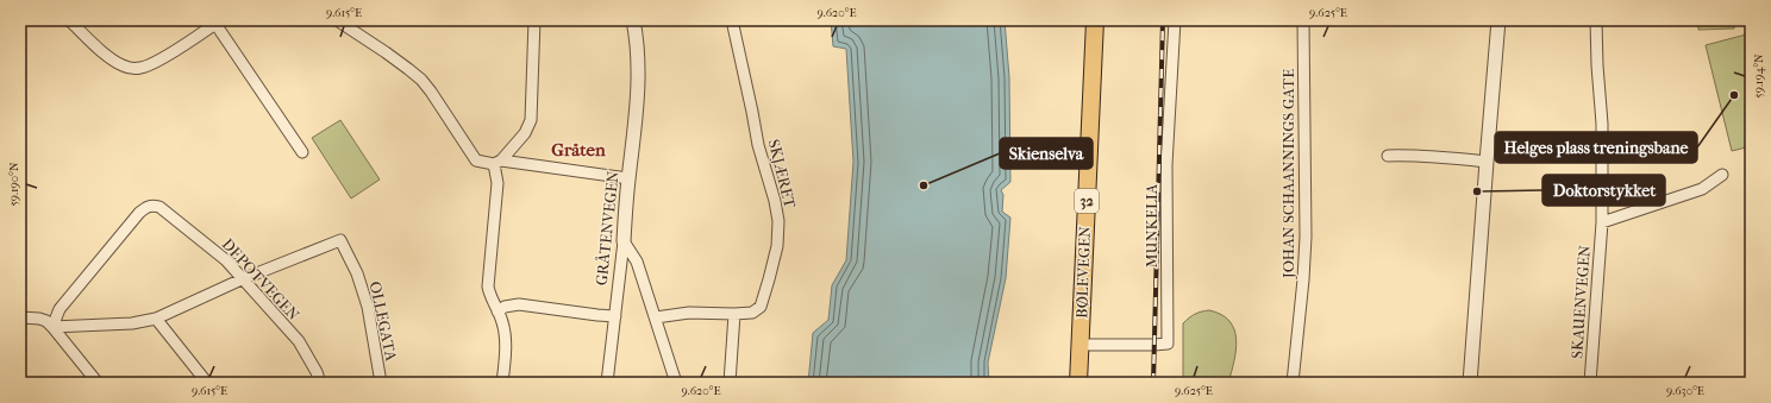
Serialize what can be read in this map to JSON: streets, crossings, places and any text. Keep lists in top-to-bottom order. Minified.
{"streets":{"main road":["32","BØLEVEGEN"],"street":["SKJÆRET","JOHAN SCHAANNINGS GATE","MUNKELIA","GRÅTENVEGEN","DEPOTVEGEN","SKAUENVEGEN","OLLEGATA"]},"crossings":[["MUNKELIA","BØLEVEGEN"],["DEPOTVEGEN","OLLEGATA"]],"districts":["Gråten"],"places":["Helges plass treningsbane","Skienselva","Doktorstykket"],"coordinates":["9.615°E","9.620°E","9.625°E","59.194°N","59.190°N","9.630°E"]}
